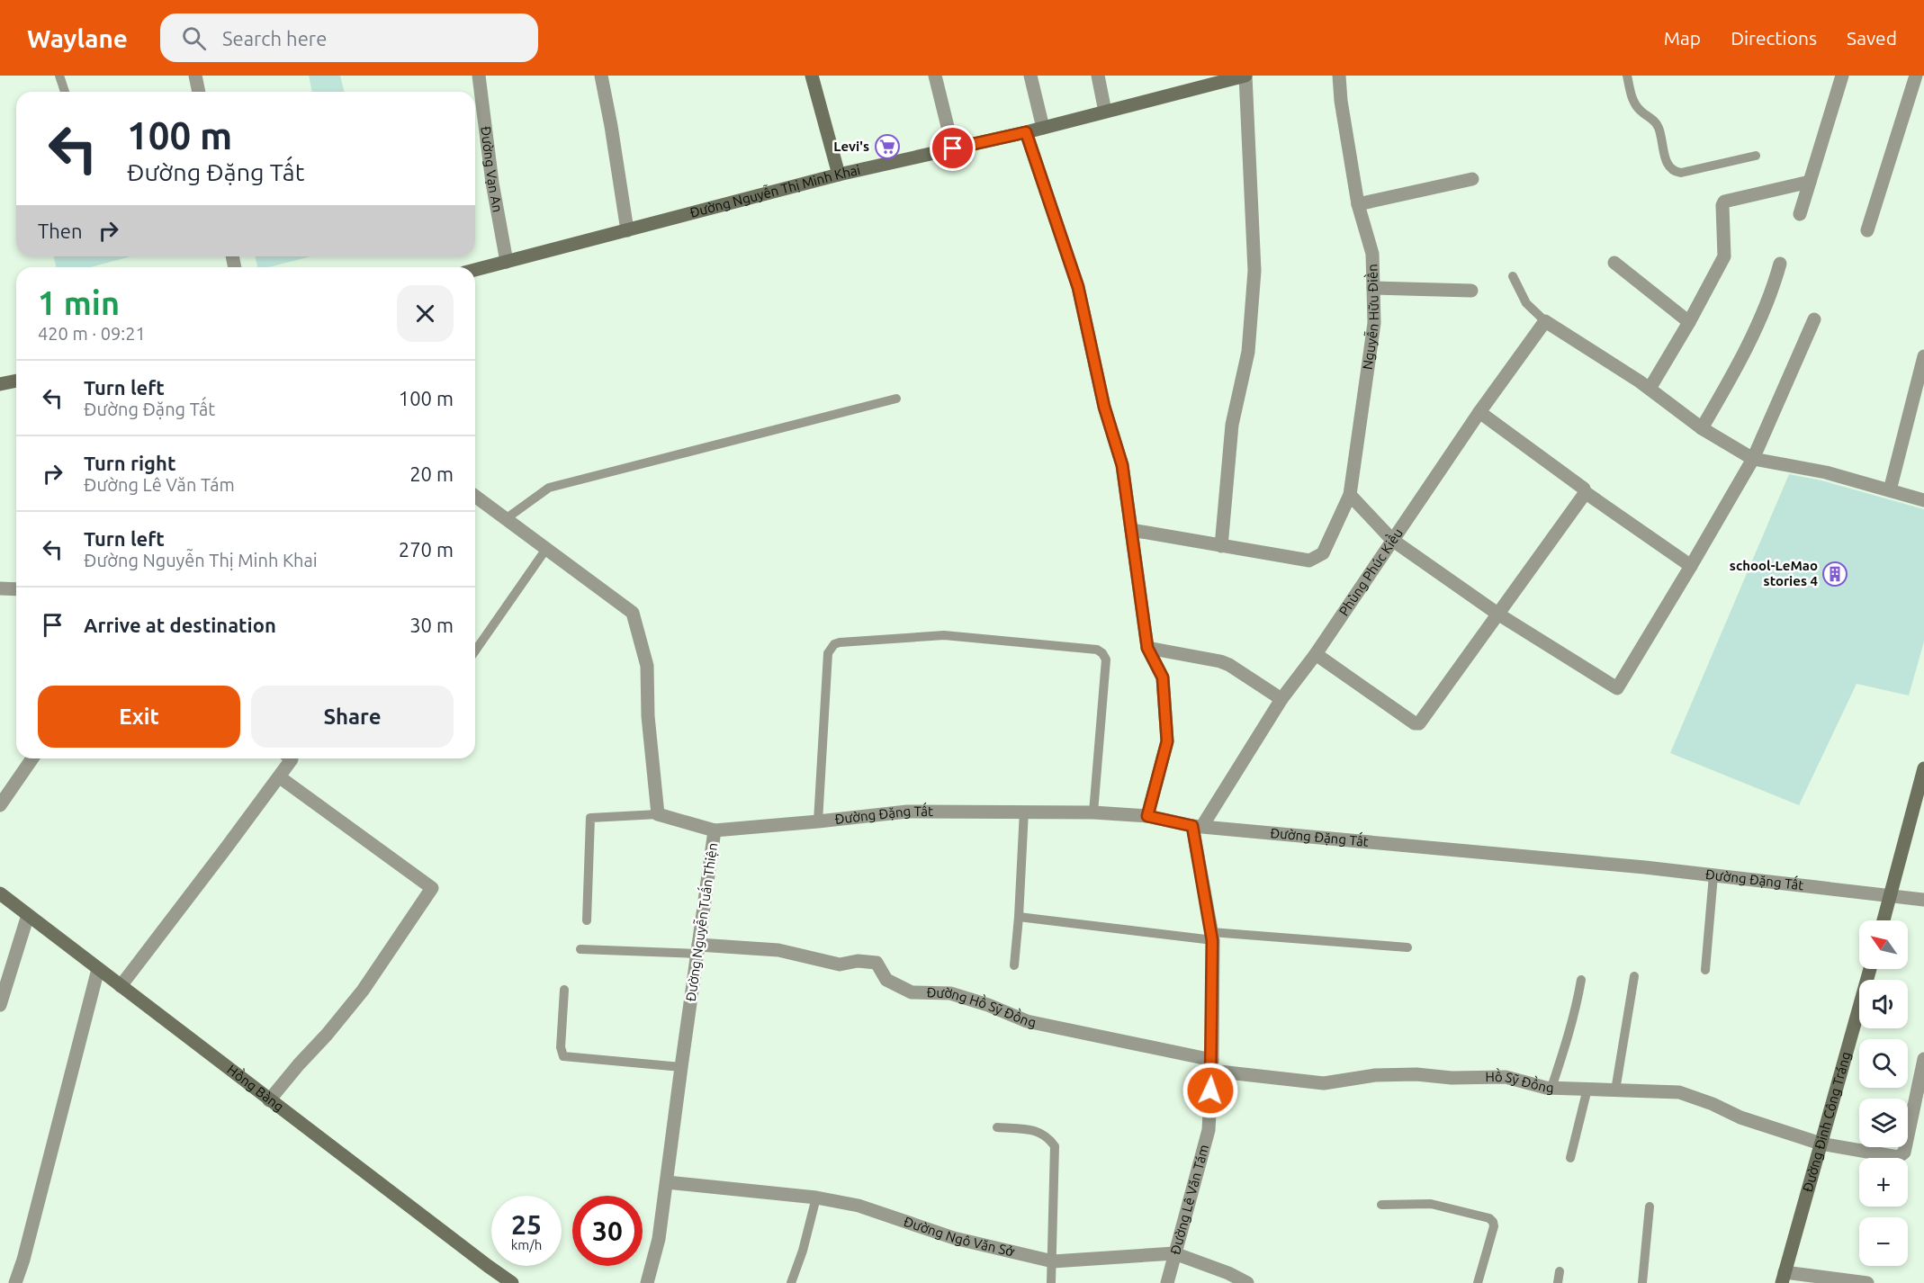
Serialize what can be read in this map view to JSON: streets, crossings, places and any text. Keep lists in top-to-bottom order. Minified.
{"streets":{"street":["Đường Vạn An","Đường Nguyễn Thị Minh Khai","Nguyễn Hữu Điền","Phùng Phúc Kiều","Đường Đặng Tất","Đường Nguyễn Tuấn Thiện","Đường Hồ Sỹ Đồng","Hồ Sỹ Đồng","Hồng Bàng","Đường Đinh Công Tráng","Đường Lê Văn Tám","Đường Ngô Văn Sở"]},"crossings":[["Đường Vạn An","Đường Nguyễn Thị Minh Khai"],["Phùng Phúc Kiều","Đường Đặng Tất"],["Phùng Phúc Kiều","Đường Lê Văn Tám"],["Đường Đặng Tất","Đường Nguyễn Tuấn Thiện"],["Đường Đặng Tất","Đường Lê Văn Tám"],["Đường Nguyễn Tuấn Thiện","Đường Hồ Sỹ Đồng"],["Đường Nguyễn Tuấn Thiện","Đường Ngô Văn Sở"],["Đường Hồ Sỹ Đồng","Hồ Sỹ Đồng"],["Đường Hồ Sỹ Đồng","Đường Lê Văn Tám"],["Hồ Sỹ Đồng","Đường Đinh Công Tráng"],["Hồ Sỹ Đồng","Đường Lê Văn Tám"],["Đường Lê Văn Tám","Đường Ngô Văn Sở"]],"places":{"supermarket":["Levi's"],"building":["school-LeMao stories 4"]},"north":"top left","page":{"header":"Waylane","search":"Search here","nav":["Map","Directions","Saved"],"turn":["100 m","Đường Đặng Tất"],"then":"Then","heading":["1 min","420 m · 09:21"],"list":[{"name":"Turn left","note":"Đường Đặng Tất","value":"100 m"},{"name":"Turn right","note":"Đường Lê Văn Tám","value":"20 m"},{"name":"Turn left","note":"Đường Nguyễn Thị Minh Khai","value":"270 m"},{"name":"Arrive at destination","value":"30 m"}],"buttons":["Exit","Share"],"map_buttons":["+","−"],"speed":"25 km/h","limit":"30"}}
